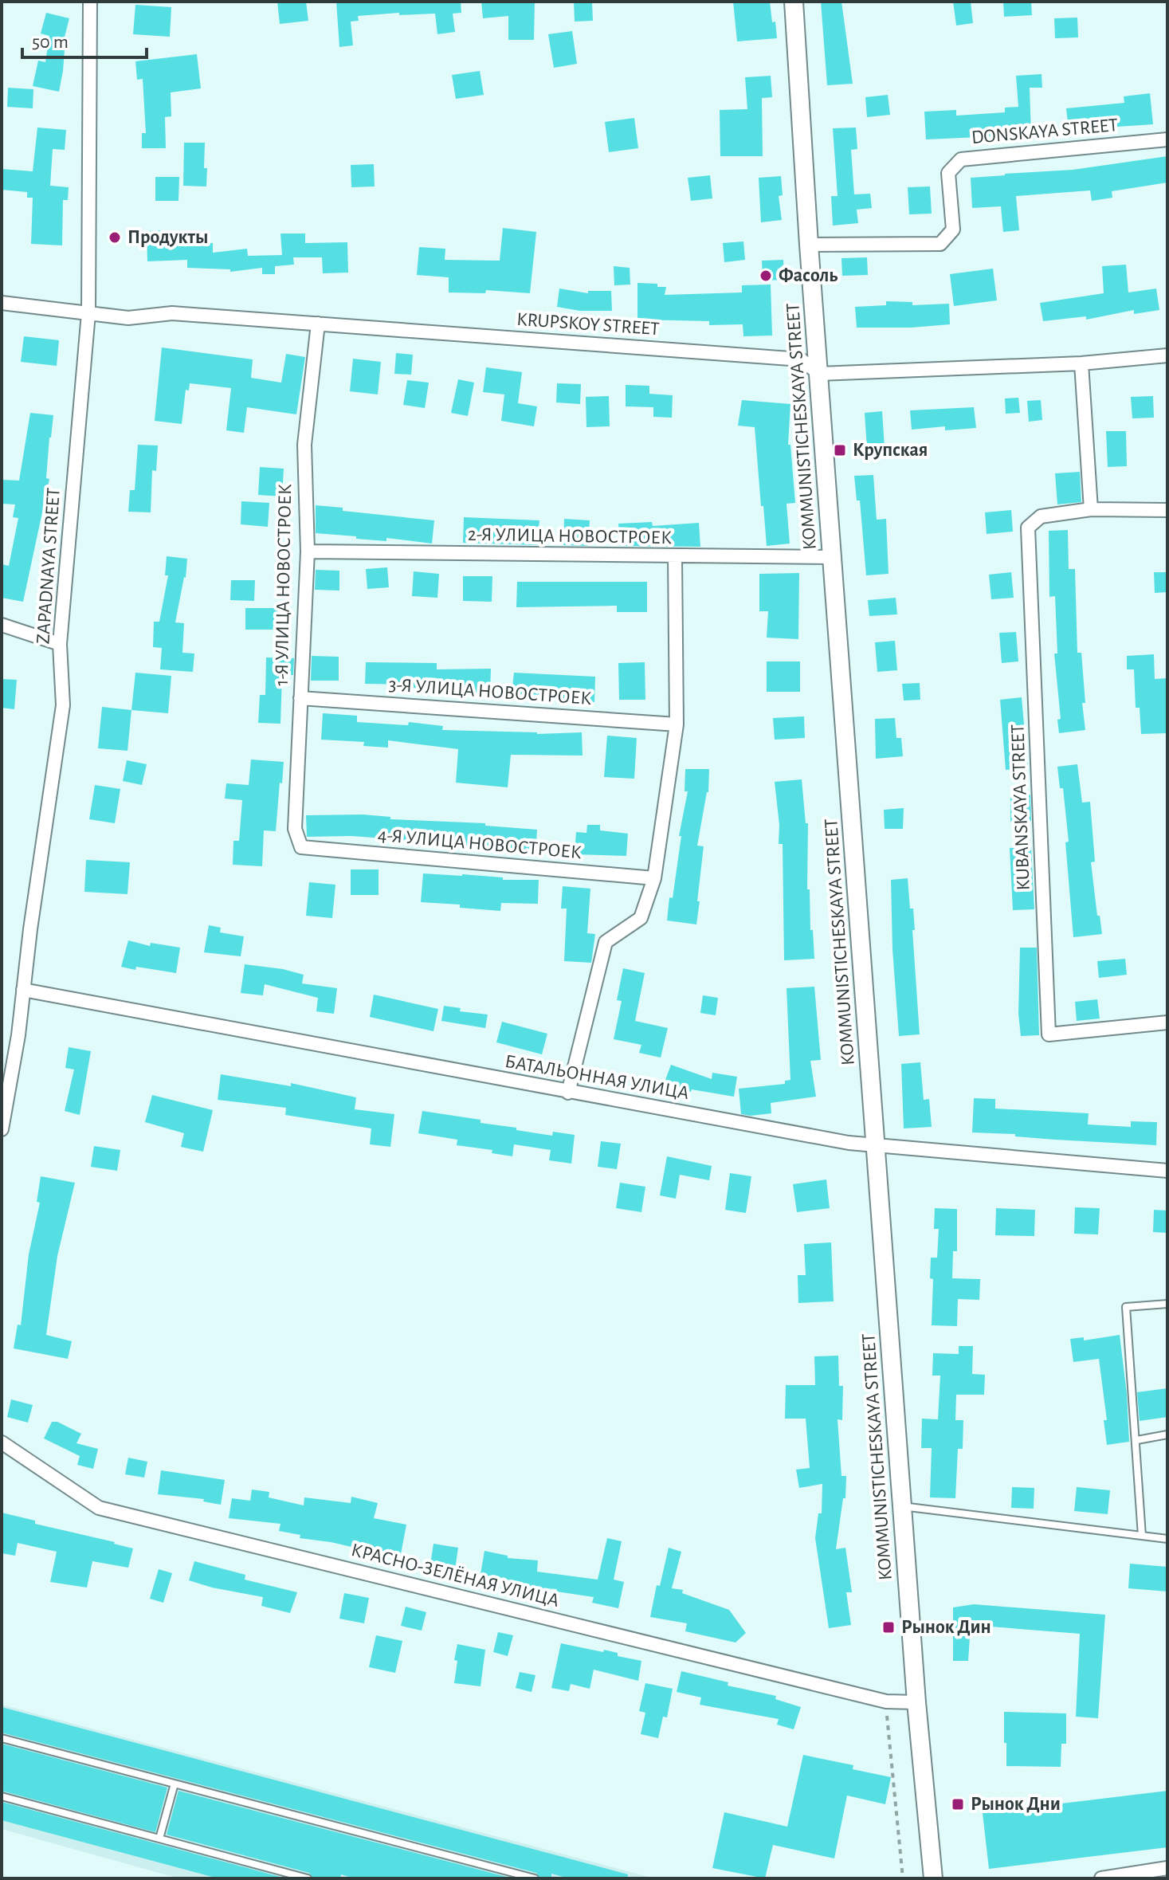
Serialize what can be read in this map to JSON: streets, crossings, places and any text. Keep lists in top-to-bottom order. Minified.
{"streets":{"main road":["KOMMUNISTICHESKAYA STREET"],"street":["DONSKAYA STREET","KRUPSKOY STREET","2-Я УЛИЦА НОВОСТРОЕК","ZAPADNAYA STREET","1-Я УЛИЦА НОВОСТРОЕК","3-Я УЛИЦА НОВОСТРОЕК","KUBANSKAYA STREET","4-Я УЛИЦА НОВОСТРОЕК","БАТАЛЬОННАЯ УЛИЦА","КРАСНО-ЗЕЛЁНАЯ УЛИЦА"]},"crossings":[["DONSKAYA STREET","KOMMUNISTICHESKAYA STREET"],["KRUPSKOY STREET","KOMMUNISTICHESKAYA STREET"],["KRUPSKOY STREET","ZAPADNAYA STREET"],["KRUPSKOY STREET","1-Я УЛИЦА НОВОСТРОЕК"],["KOMMUNISTICHESKAYA STREET","2-Я УЛИЦА НОВОСТРОЕК"],["KOMMUNISTICHESKAYA STREET","БАТАЛЬОННАЯ УЛИЦА"],["KOMMUNISTICHESKAYA STREET","КРАСНО-ЗЕЛЁНАЯ УЛИЦА"],["2-Я УЛИЦА НОВОСТРОЕК","1-Я УЛИЦА НОВОСТРОЕК"],["ZAPADNAYA STREET","БАТАЛЬОННАЯ УЛИЦА"],["1-Я УЛИЦА НОВОСТРОЕК","3-Я УЛИЦА НОВОСТРОЕК"],["1-Я УЛИЦА НОВОСТРОЕК","4-Я УЛИЦА НОВОСТРОЕК"]],"places":{"other":["Продукты","Фасоль"],"transit":["Крупская","Рынок Дин","Рынок Дни"]},"scale_bar":"50 m"}
